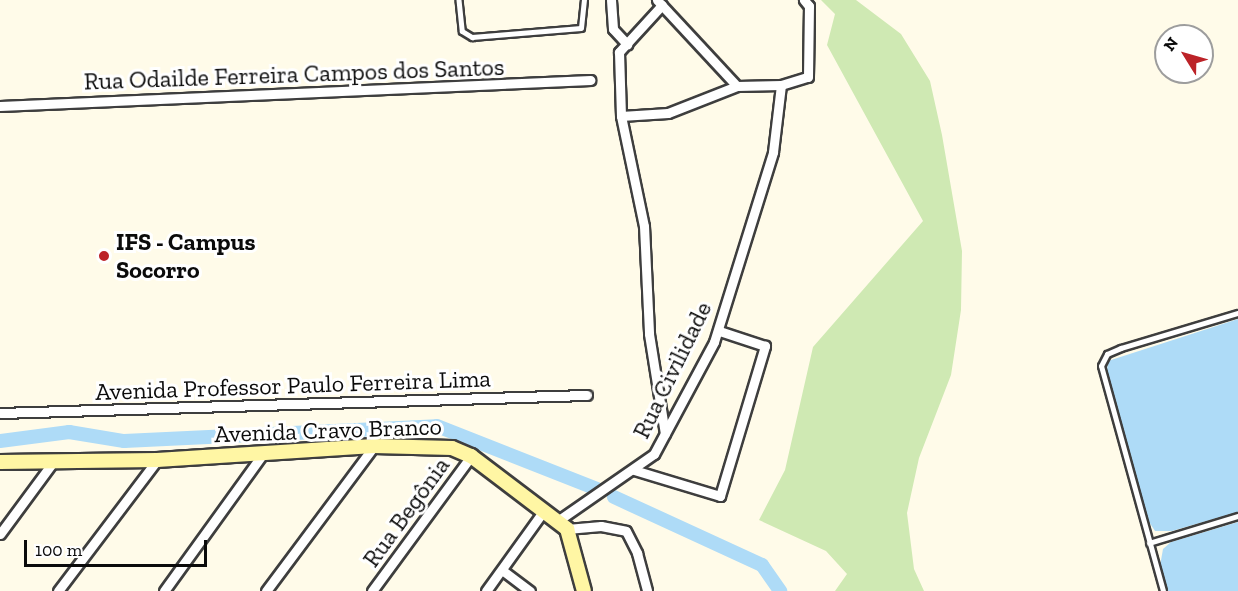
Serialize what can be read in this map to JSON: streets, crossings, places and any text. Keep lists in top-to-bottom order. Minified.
{"streets":{"street":["Rua Odailde Ferreira Campos dos Santos","Rua Civilidade","Avenida Professor Paulo Ferreira Lima","Avenida Cravo Branco","Rua Begônia"]},"crossings":[["Rua Civilidade","Avenida Cravo Branco"],["Avenida Cravo Branco","Rua Begônia"]],"places":["IFS - Campus Socorro"],"scale_bar":"100 m","north":"top left"}
